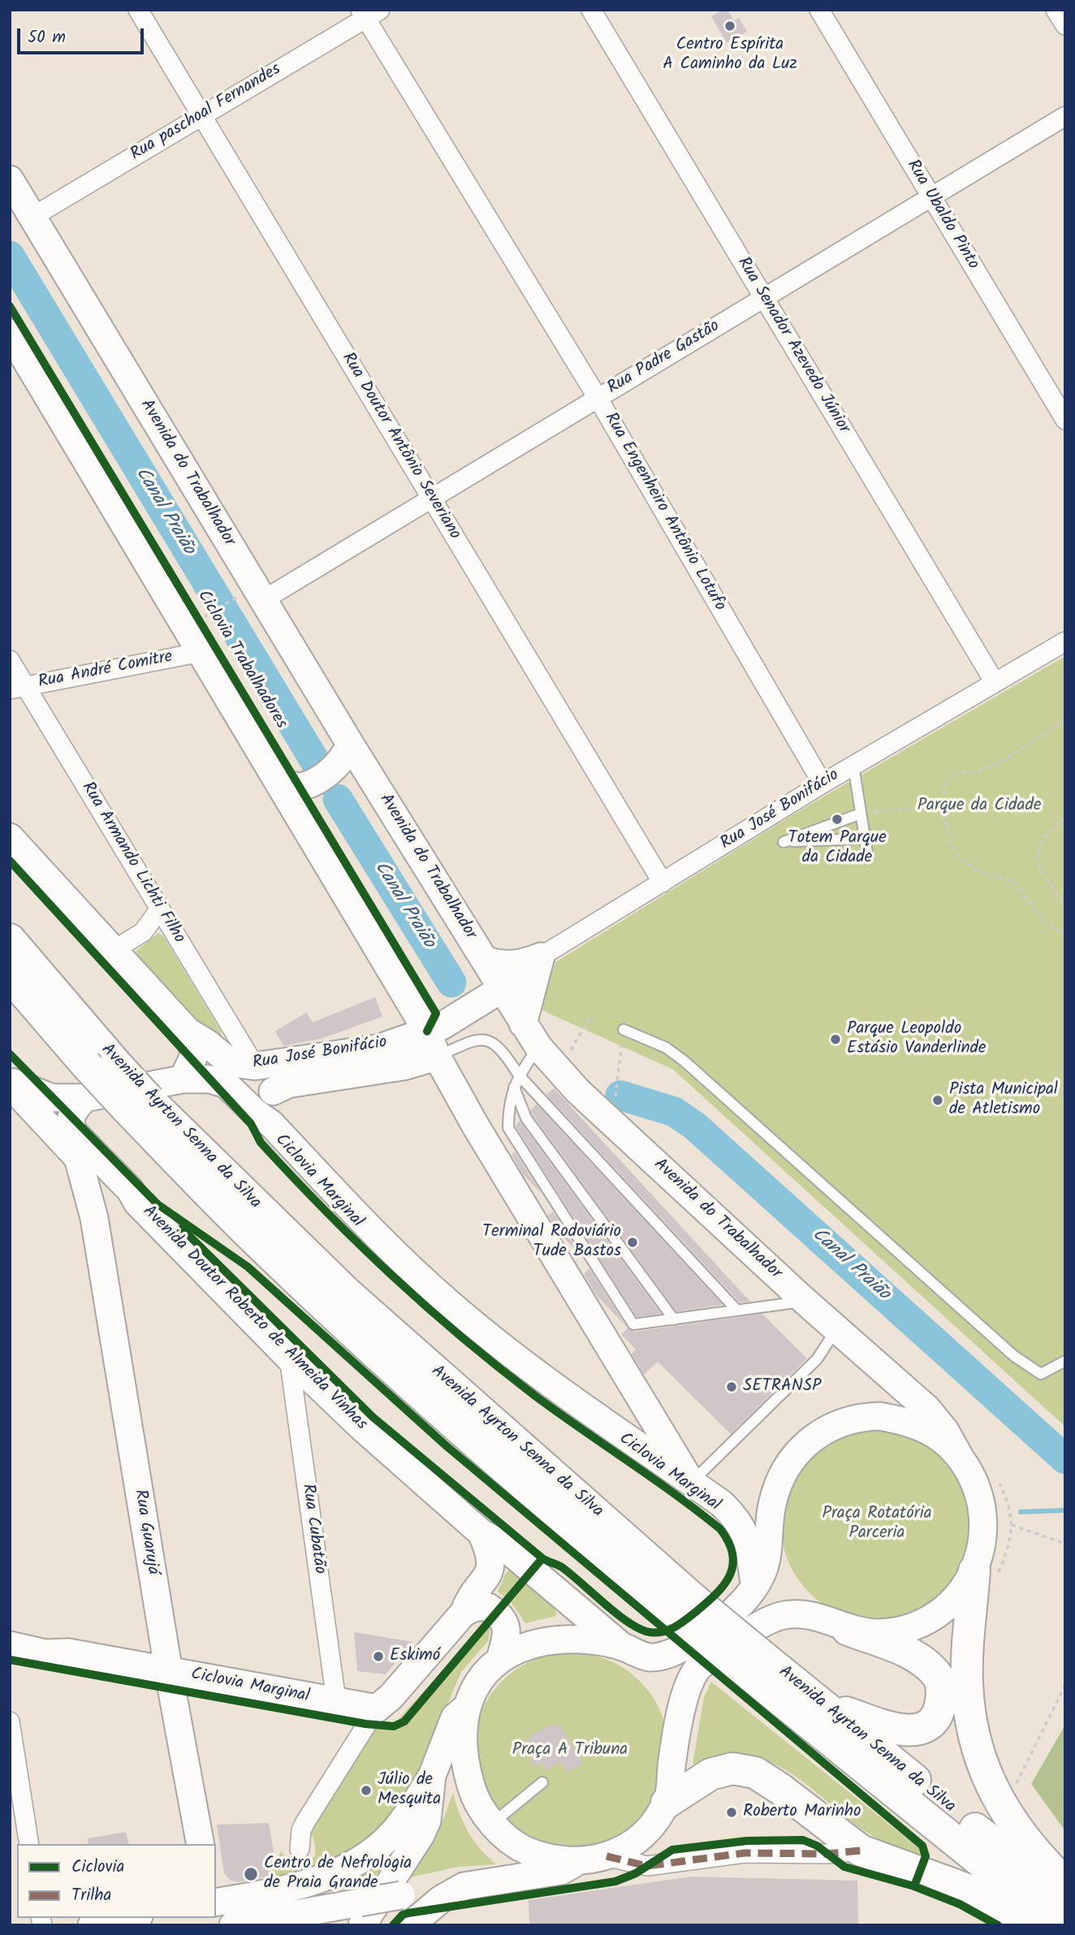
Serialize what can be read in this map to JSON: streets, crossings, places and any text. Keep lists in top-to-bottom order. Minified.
{"streets":{"highway":["Avenida Ayrton Senna da Silva"],"main road":["Avenida do Trabalhador","Rua José Bonifácio","Avenida Doutor Roberto de Almeida Vinhas","Rua Guarujá"],"street":["Rua paschoal Fernandes","Rua Ubaldo Pinto","Rua Senador Azevedo Júnior","Rua Padre Gastão","Rua Doutor Antônio Severiano","Rua Engenheiro Antônio Lotufo","Rua André Comitre","Rua Armando Lichti Filho","Rua Cubatão"],"cycle path":["Ciclovia Trabalhadores","Ciclovia Marginal"]},"crossings":[["Rua paschoal Fernandes","Rua Doutor Antônio Severiano"],["Rua paschoal Fernandes","Avenida do Trabalhador"],["Rua paschoal Fernandes","Rua Engenheiro Antônio Lotufo"],["Rua Ubaldo Pinto","Rua Padre Gastão"],["Rua Senador Azevedo Júnior","Rua Padre Gastão"],["Rua Senador Azevedo Júnior","Rua José Bonifácio"],["Rua Padre Gastão","Rua Doutor Antônio Severiano"],["Rua Padre Gastão","Avenida do Trabalhador"],["Rua Padre Gastão","Rua Engenheiro Antônio Lotufo"],["Rua Doutor Antônio Severiano","Rua José Bonifácio"],["Avenida do Trabalhador","Rua José Bonifácio"],["Rua Engenheiro Antônio Lotufo","Rua José Bonifácio"],["Ciclovia Trabalhadores","Rua André Comitre"],["Rua André Comitre","Rua Armando Lichti Filho"],["Rua José Bonifácio","Rua Armando Lichti Filho"],["Avenida Doutor Roberto de Almeida Vinhas","Rua Cubatão"],["Avenida Doutor Roberto de Almeida Vinhas","Rua Guarujá"]],"water":["Canal Praião"],"parks":["Parque da Cidade","Praça Rotatória Parceria","Praça A Tribuna"],"places":["Centro Espírita A Caminho da Luz","Totem Parque da Cidade","Parque Leopoldo Estásio Vanderlinde","Pista Municipal de Atletismo","Terminal Rodoviário Tude Bastos","SETRANSP","Eskimó","Júlio de Mesquita","Roberto Marinho","Centro de Nefrologia de Praia Grande"],"legend":["Ciclovia","Trilha"],"scale_bar":"50 m"}
